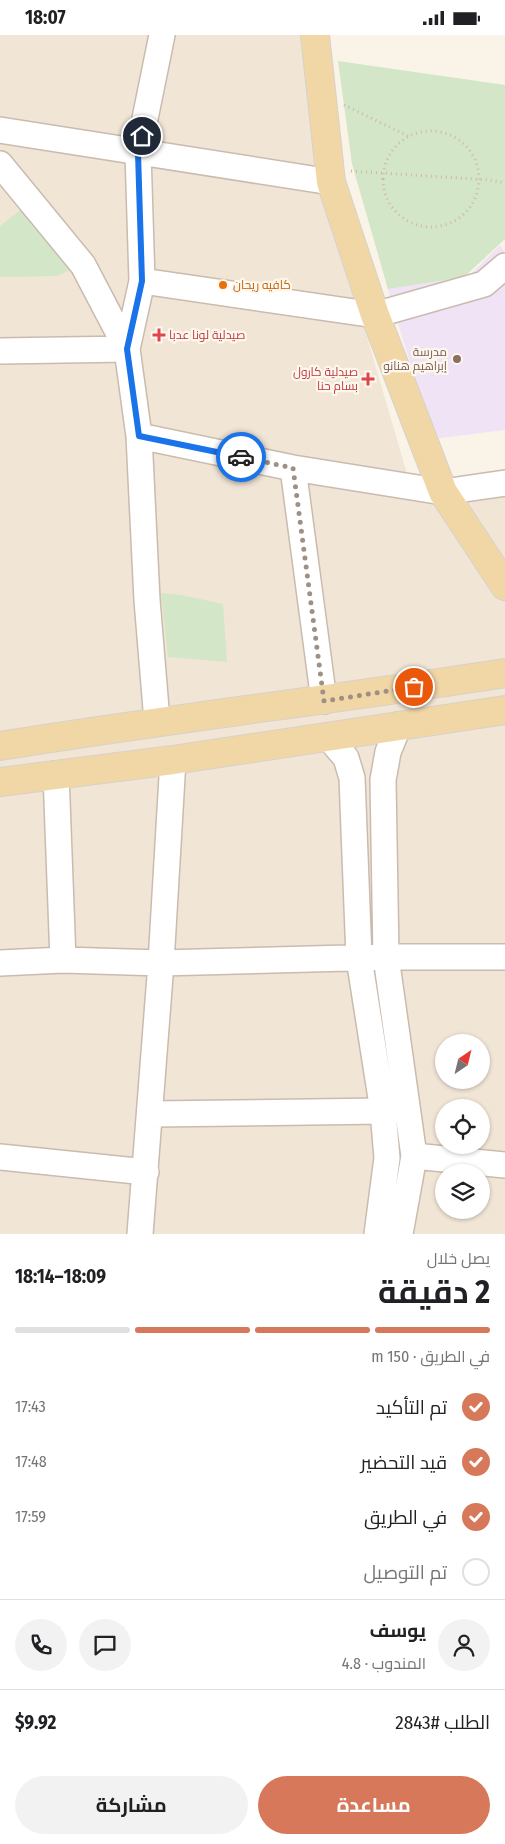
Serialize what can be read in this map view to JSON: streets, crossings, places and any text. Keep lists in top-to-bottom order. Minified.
{"places":{"other":["كافيه ريحان","مدرسة إبراهيم هنانو"],"health":["صيدلية لونا عدبا","صيدلية كارول بسام حنا"]},"north":"top right","page":{"status":"18:07","heading":["2 دقيقة","يصل خلال","18:09–18:14"],"panel":["يوسف","المندوب · 4.8","الطلب #2843","$9.92"],"bar":"في الطريق · 150 m","list":[["تم التأكيد","17:43"],["قيد التحضير","17:48"],["في الطريق","17:59"],"تم التوصيل"],"buttons":["مساعدة","مشاركة"]}}
